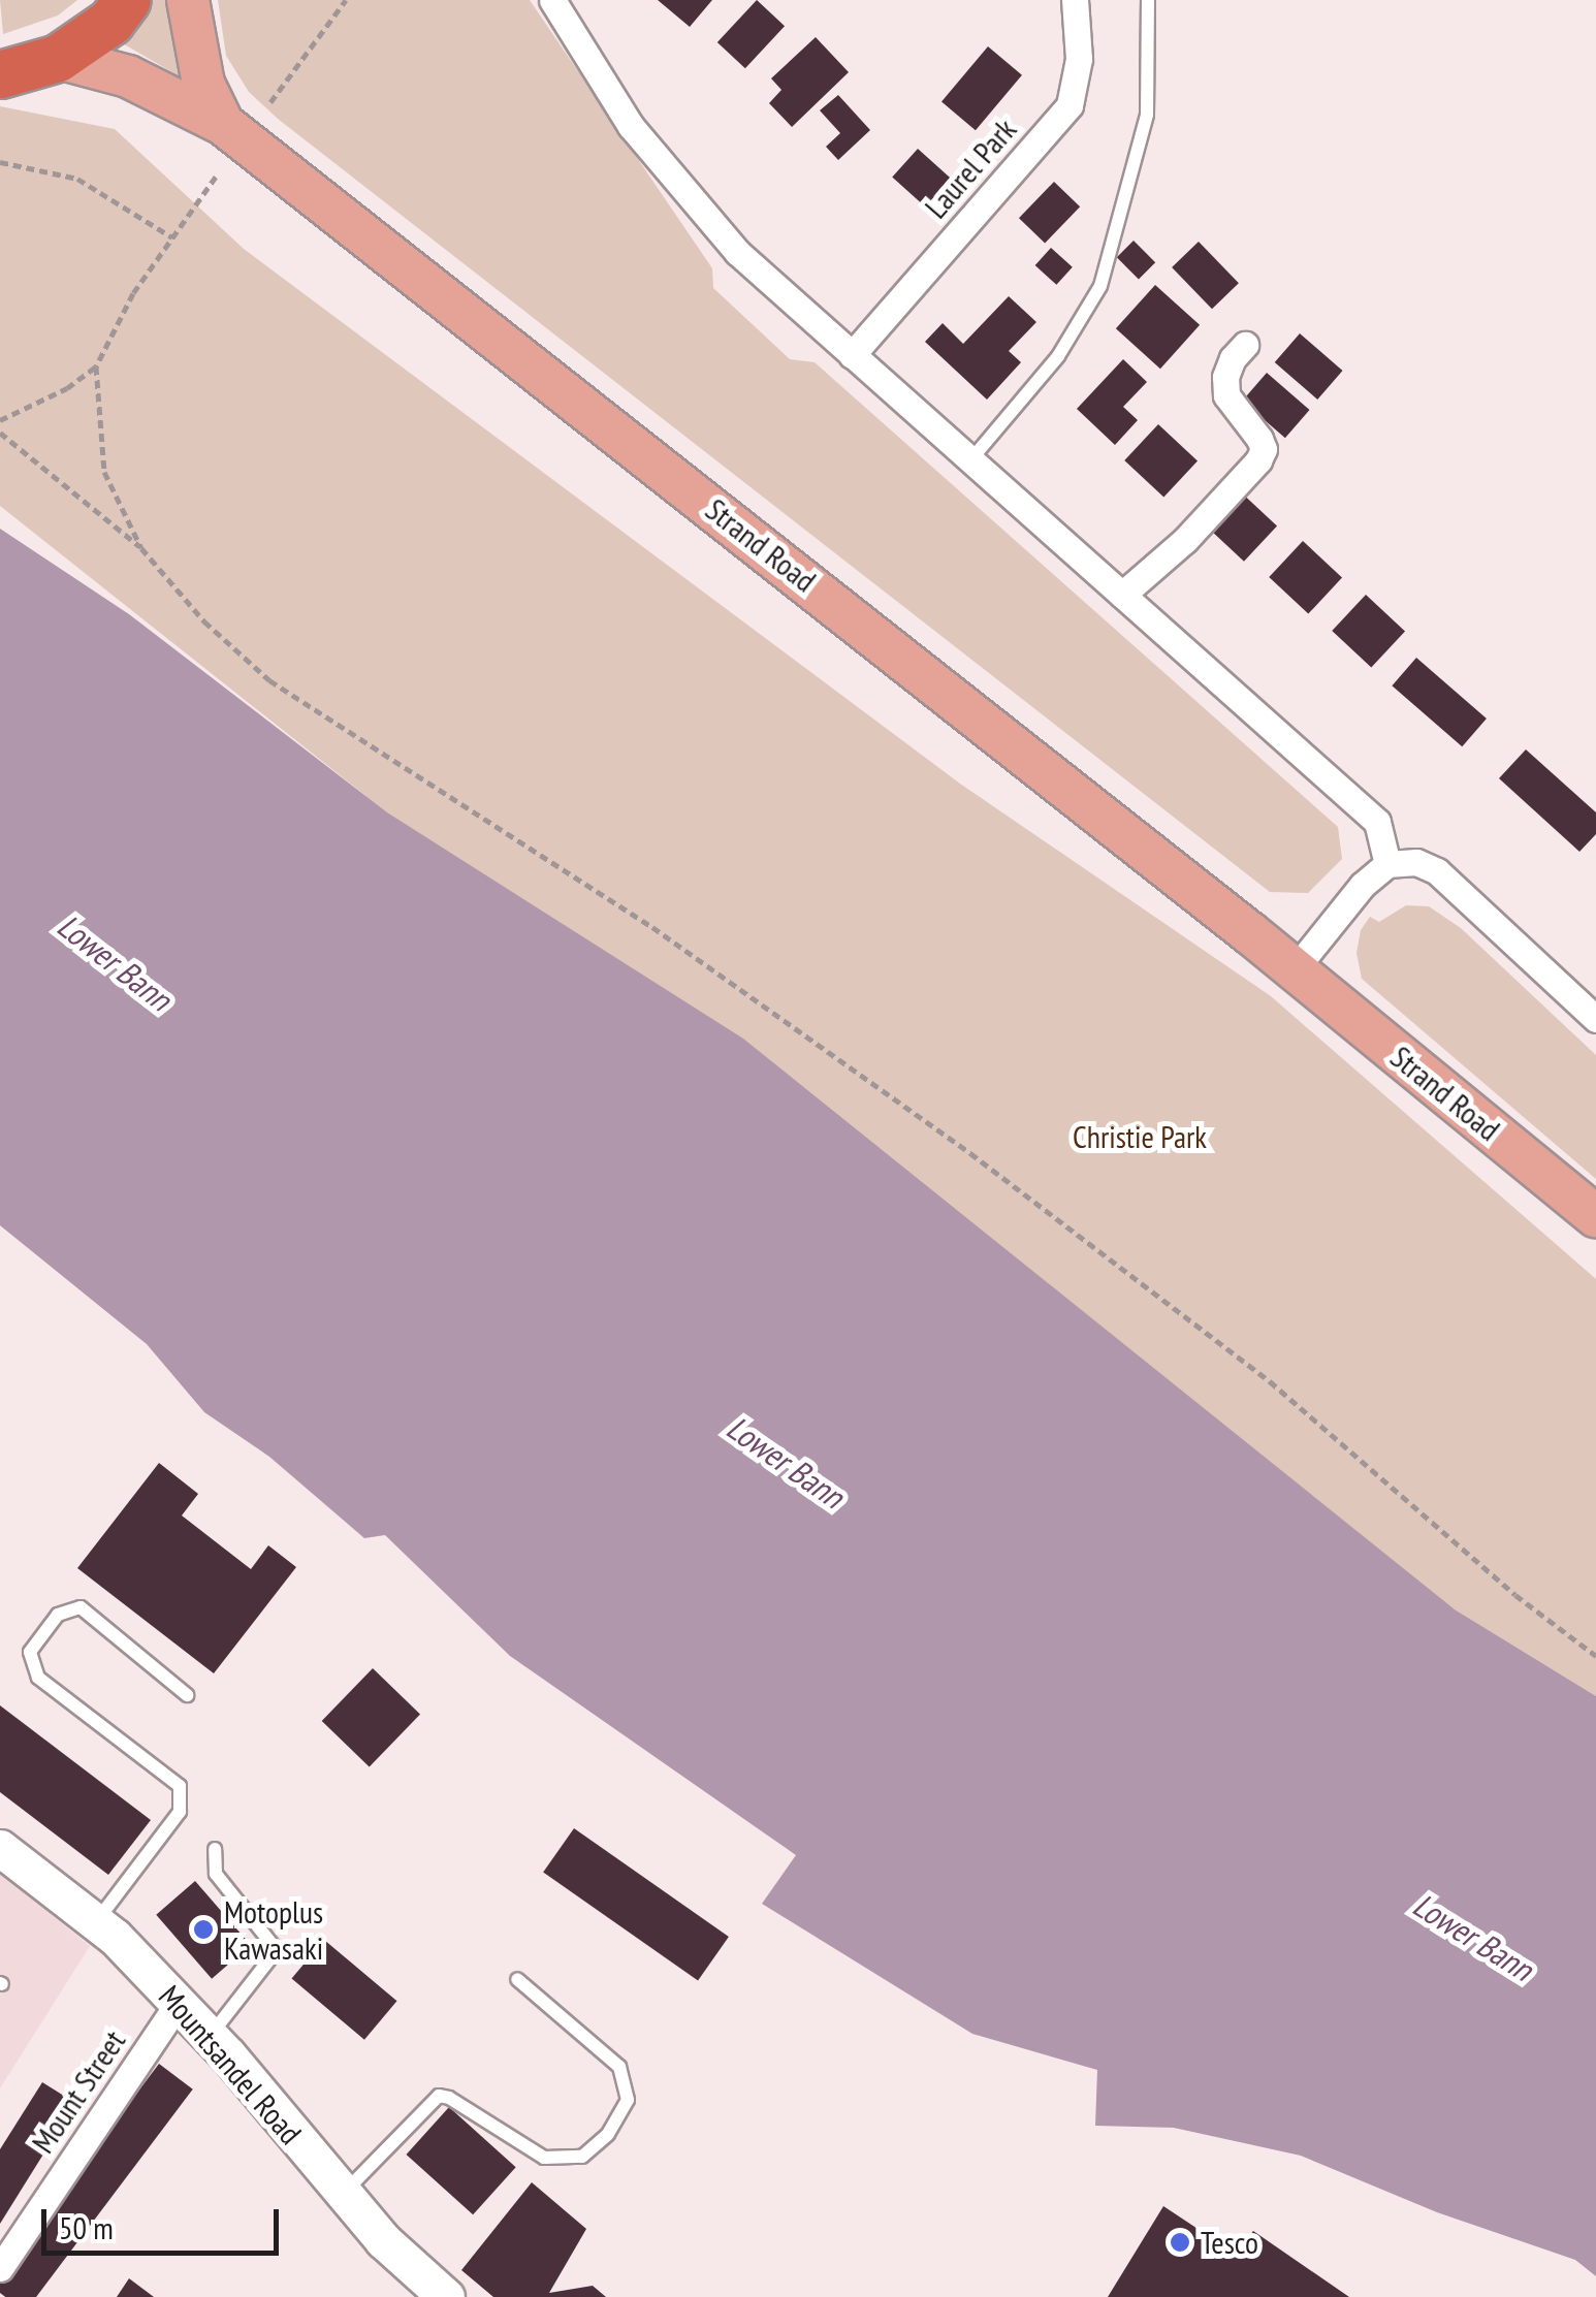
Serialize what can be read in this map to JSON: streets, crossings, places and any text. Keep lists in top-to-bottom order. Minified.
{"streets":{"main road":["Strand Road"],"street":["Laurel Park","Mountsandel Road","Mount Street"]},"crossings":[["Mountsandel Road","Mount Street"]],"water":["Lower Bann"],"parks":["Christie Park"],"places":["Motoplus Kawasaki","Tesco"],"scale_bar":"50 m"}
